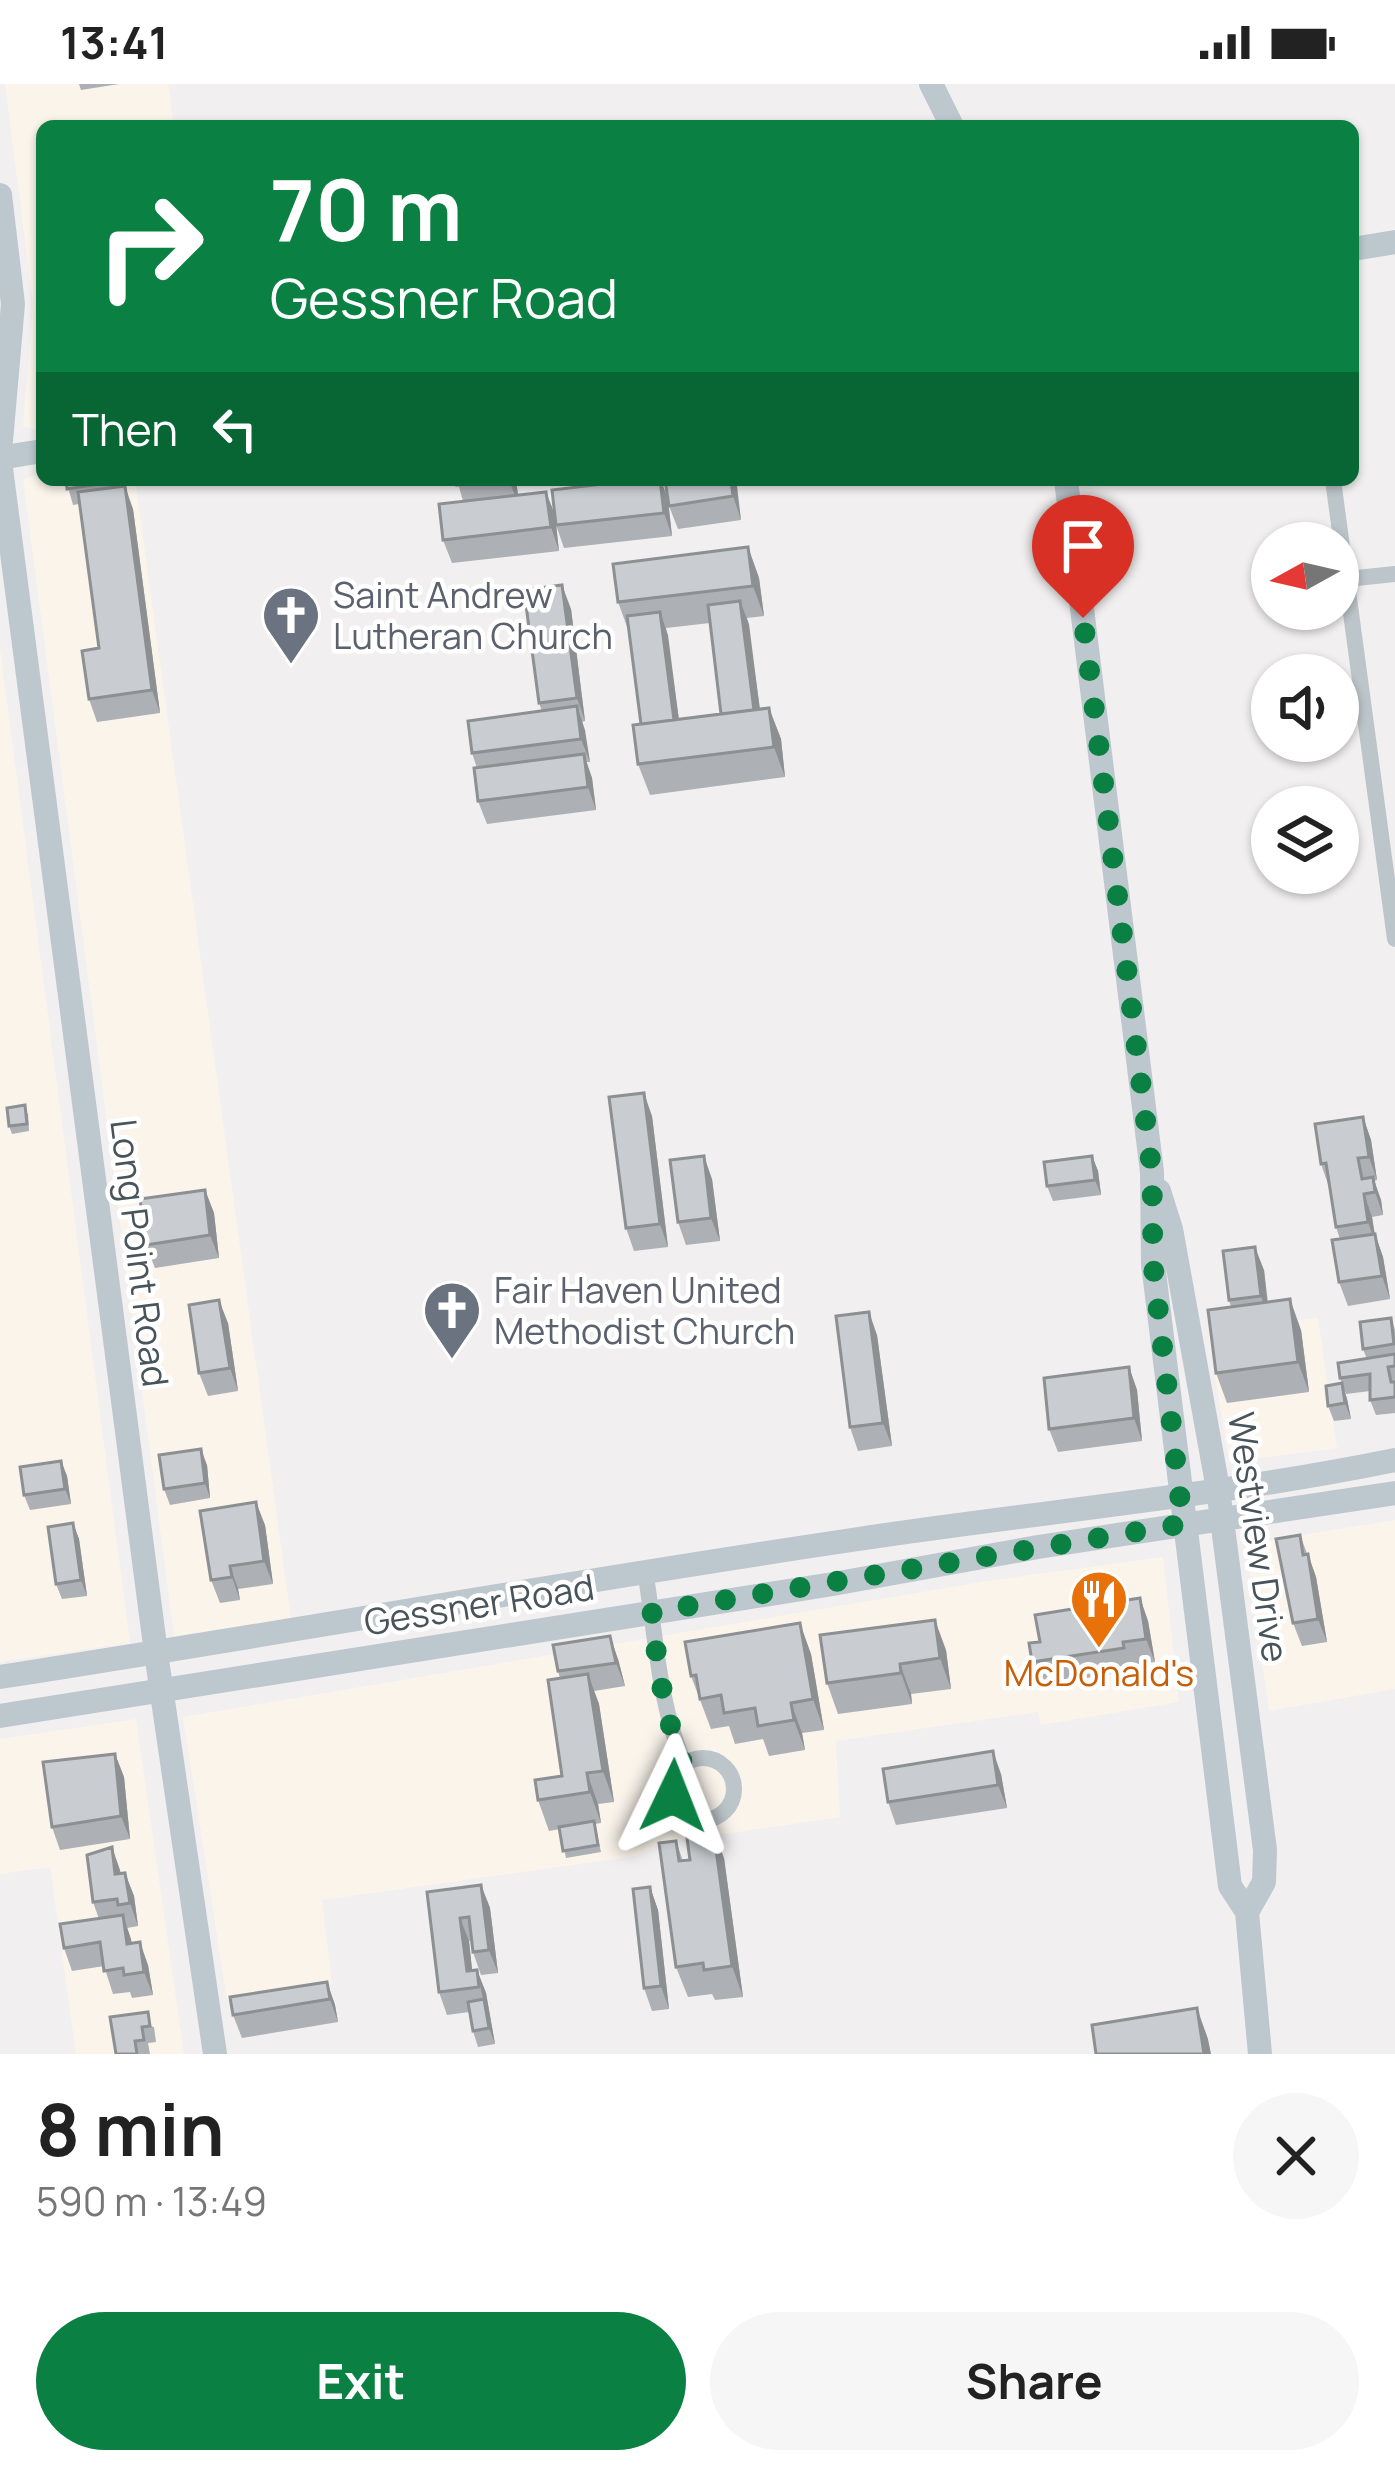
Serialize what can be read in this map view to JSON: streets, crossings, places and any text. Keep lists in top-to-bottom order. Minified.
{"streets":{"main road":["Long Point Road","Westview Drive","Gessner Road"]},"crossings":[["Long Point Road","Gessner Road"],["Westview Drive","Gessner Road"]],"places":{"church":["Saint Andrew Lutheran Church","Fair Haven United Methodist Church"],"restaurant":["McDonald's"]},"north":"left","page":{"status":"13:41","turn":["70 m","Gessner Road"],"then":"Then","heading":["8 min","590 m · 13:49"],"buttons":["Exit","Share"]}}
